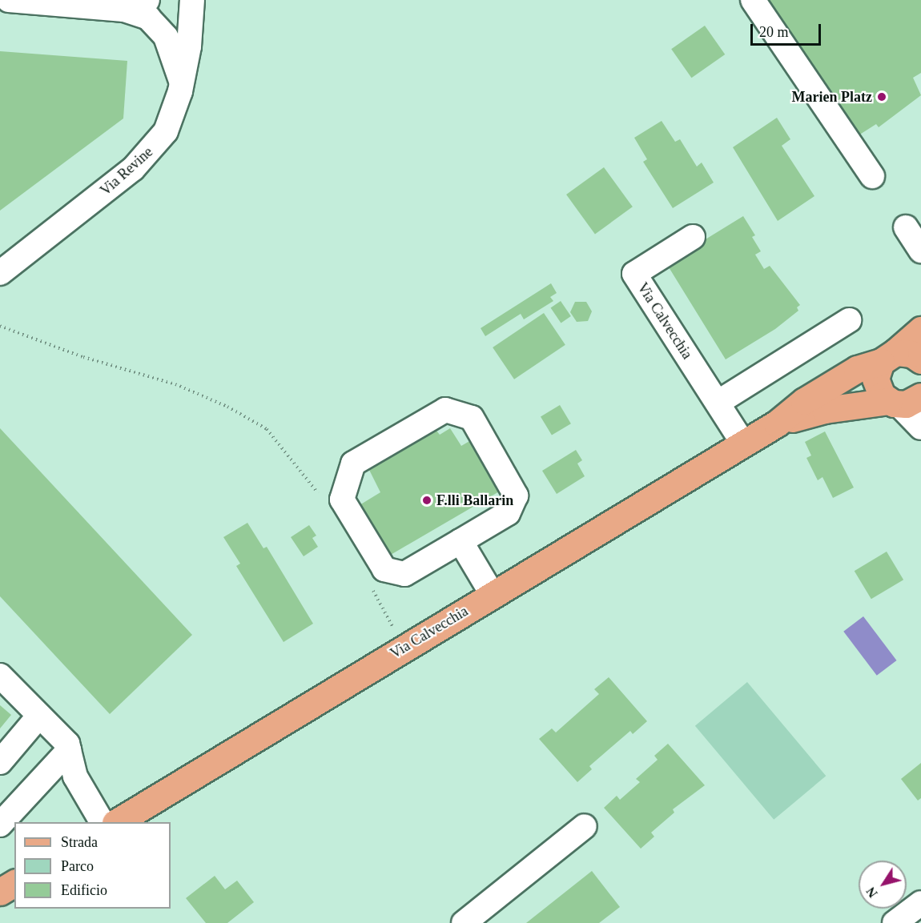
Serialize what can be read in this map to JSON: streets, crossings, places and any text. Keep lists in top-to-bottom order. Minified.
{"streets":{"main road":["Via Calvecchia"],"street":["Via Revine"]},"places":["Marien Platz","F.lli Ballarin"],"legend":["Strada","Parco","Edificio"],"scale_bar":"20 m","north":"bottom left"}
